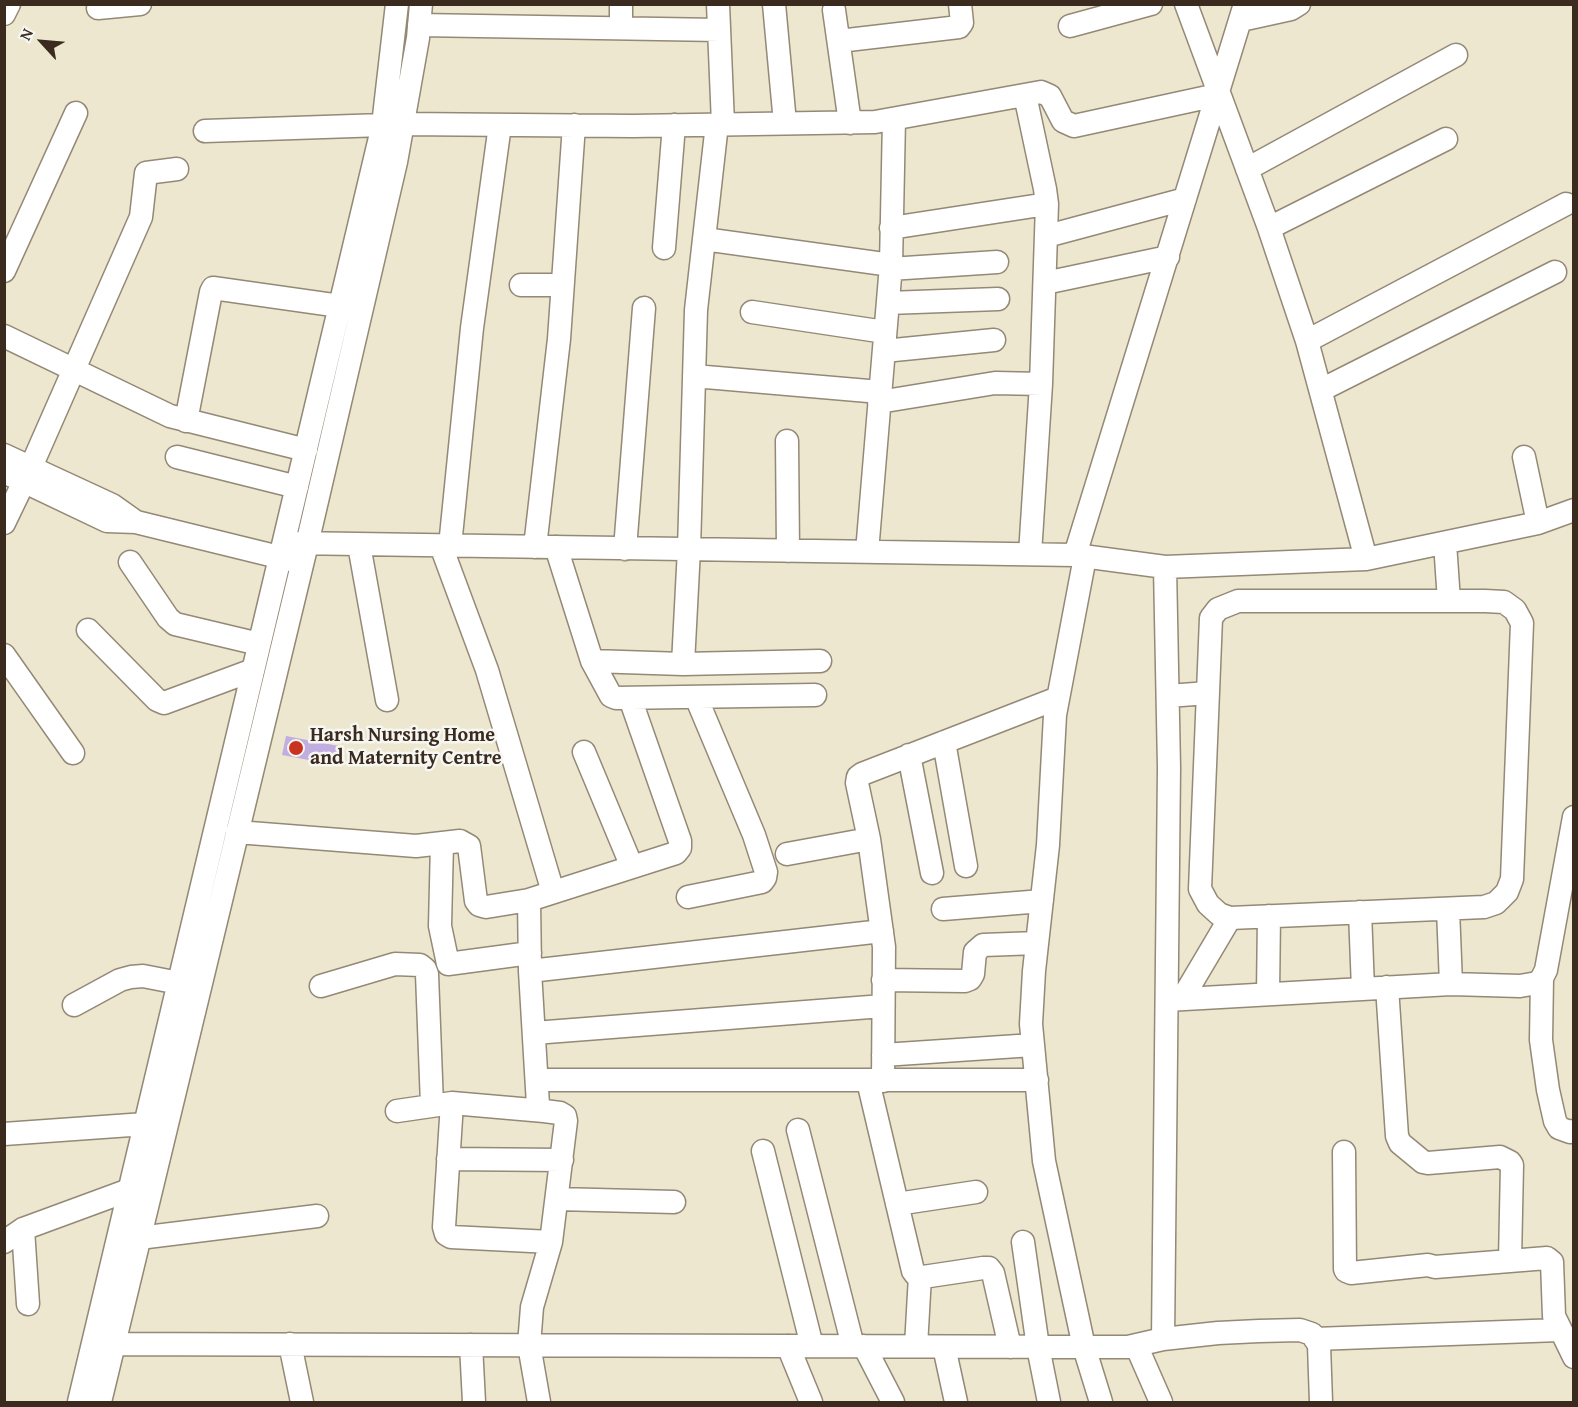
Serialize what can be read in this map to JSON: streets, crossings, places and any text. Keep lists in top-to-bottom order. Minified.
{"places":["Harsh Nursing Home and Maternity Centre"],"north":"top left"}
